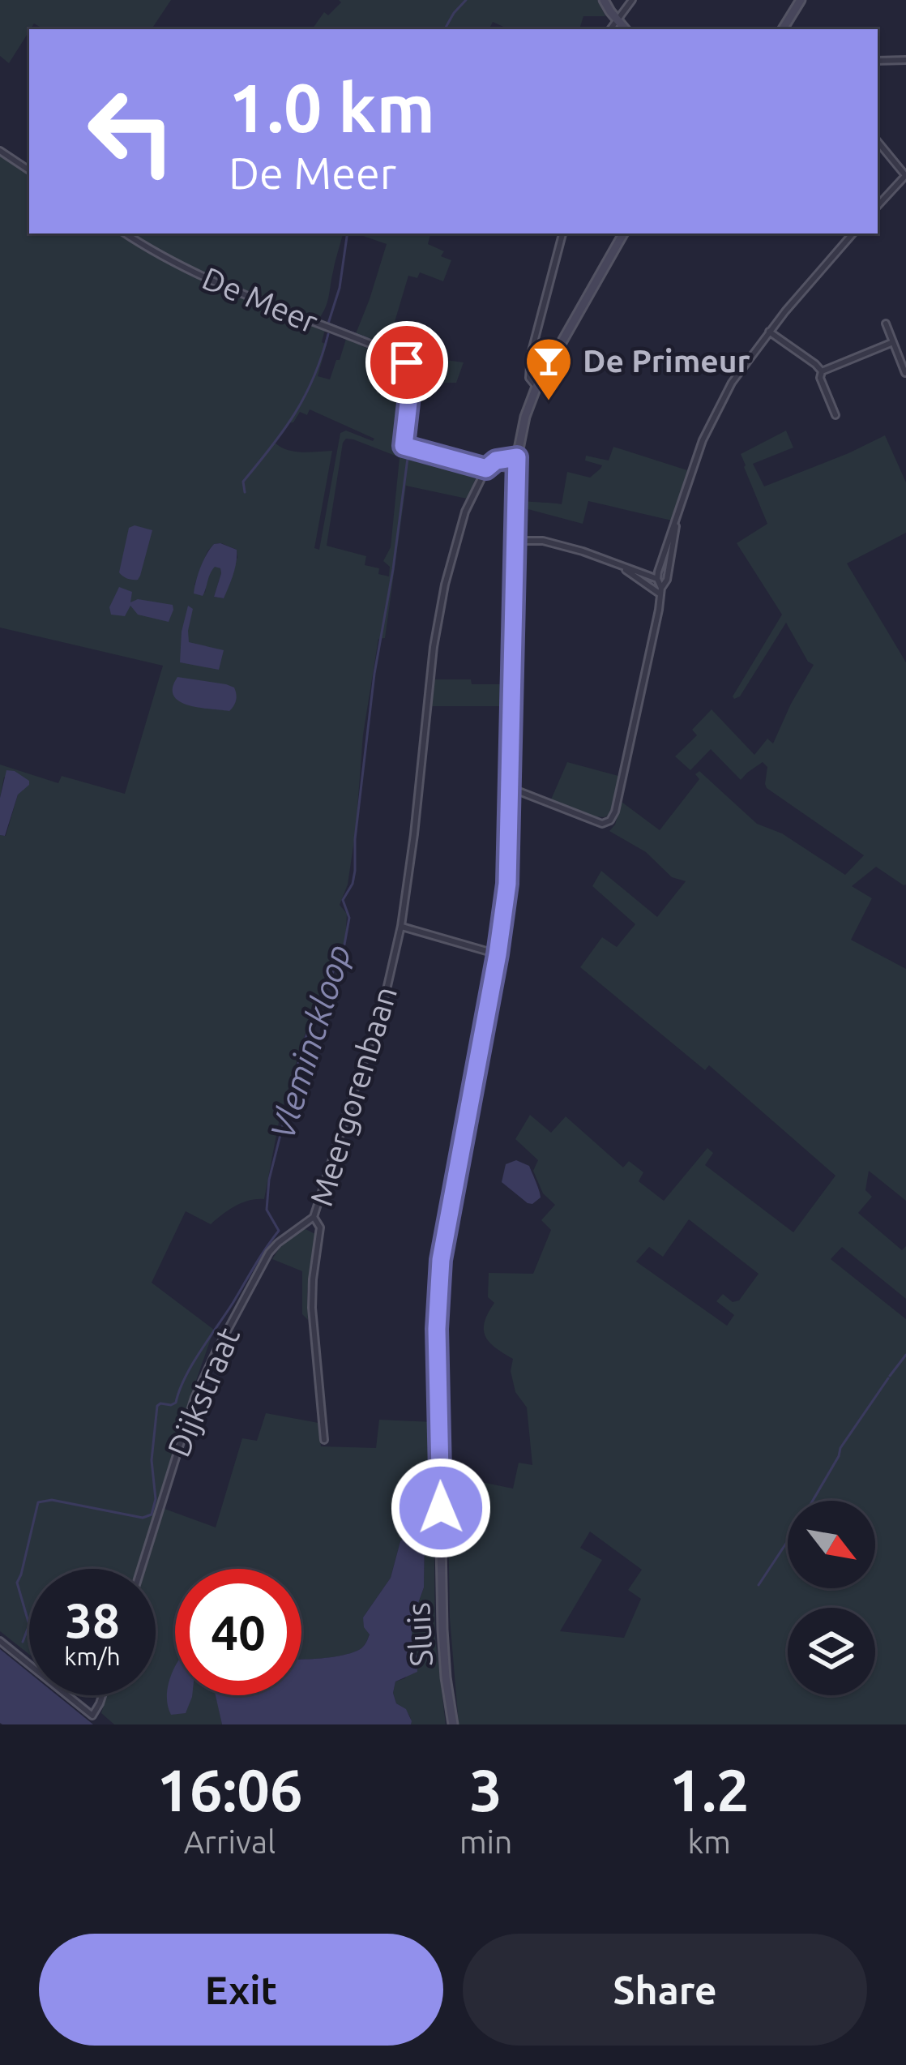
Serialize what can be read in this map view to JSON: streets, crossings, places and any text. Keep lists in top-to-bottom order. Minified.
{"streets":{"street":["De Meer","Meergorenbaan","Dijkstraat","Sluis"]},"crossings":[["De Meer","Meergorenbaan"],["Meergorenbaan","Dijkstraat"]],"water":["Vleminckloop"],"places":{"bar":["De Primeur"]},"north":"bottom right","page":{"turn":["1.0 km","De Meer"],"speed":"38 km/h","limit":"40","eta":["16:06","Arrival","3","min","1.2","km"],"buttons":["Exit","Share"]}}
